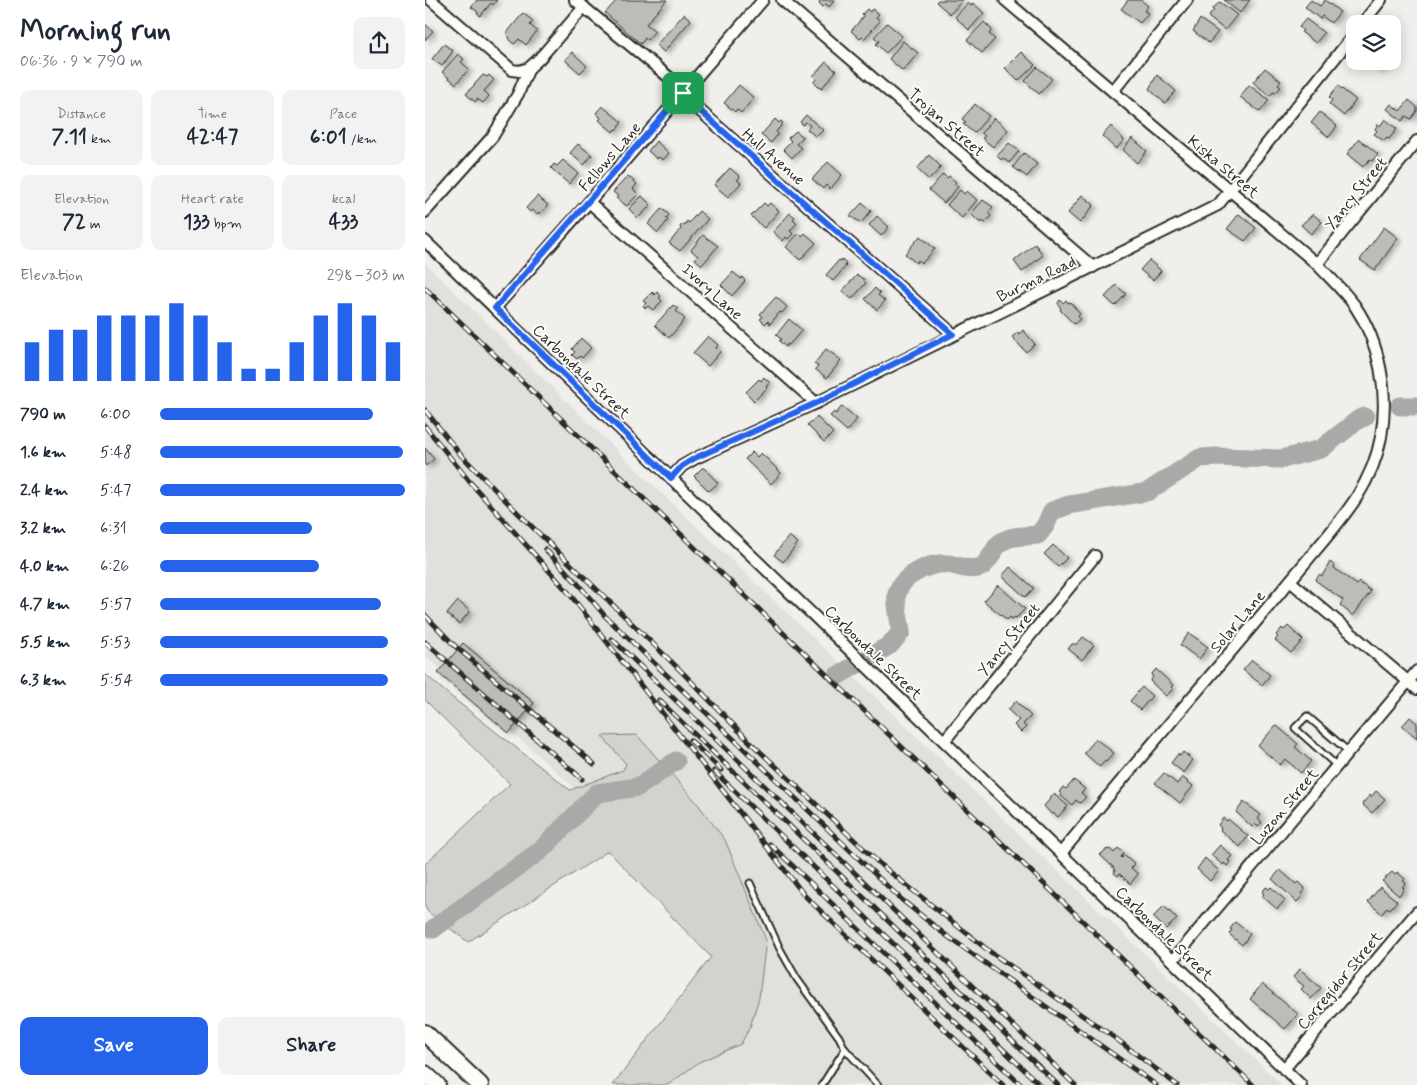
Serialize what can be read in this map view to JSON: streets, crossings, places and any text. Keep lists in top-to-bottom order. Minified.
{"streets":{"street":["Trojan Street","Fellows Lane","Hull Avenue","Kiska Street","Yancy Street","Burma Road","Ivory Lane","Carbondale Street","Solar Lane","Luzon Street","Corregidor Street"]},"crossings":[["Trojan Street","Burma Road"],["Fellows Lane","Hull Avenue"],["Fellows Lane","Ivory Lane"],["Fellows Lane","Carbondale Street"],["Hull Avenue","Burma Road"],["Kiska Street","Yancy Street"],["Kiska Street","Burma Road"],["Kiska Street","Solar Lane"],["Yancy Street","Carbondale Street"],["Burma Road","Ivory Lane"],["Burma Road","Carbondale Street"],["Carbondale Street","Solar Lane"],["Carbondale Street","Luzon Street"],["Carbondale Street","Corregidor Street"]],"page":{"heading":["Morning run","06:36 · 9 × 790 m"],"stats":[["Distance","7.11 km"],["Time","42:47"],["Pace","6:01 /km"],["Elevation","72 m"],["Heart rate","133 bpm"],["kcal","433"]],"chart":["Elevation","298–303 m"],"list":[{"name":"790 m","note":"6:00"},{"name":"1.6 km","note":"5:48"},{"name":"2.4 km","note":"5:47"},{"name":"3.2 km","note":"6:31"},{"name":"4.0 km","note":"6:26"},{"name":"4.7 km","note":"5:57"},{"name":"5.5 km","note":"5:53"},{"name":"6.3 km","note":"5:54"}],"buttons":["Save","Share"]}}
